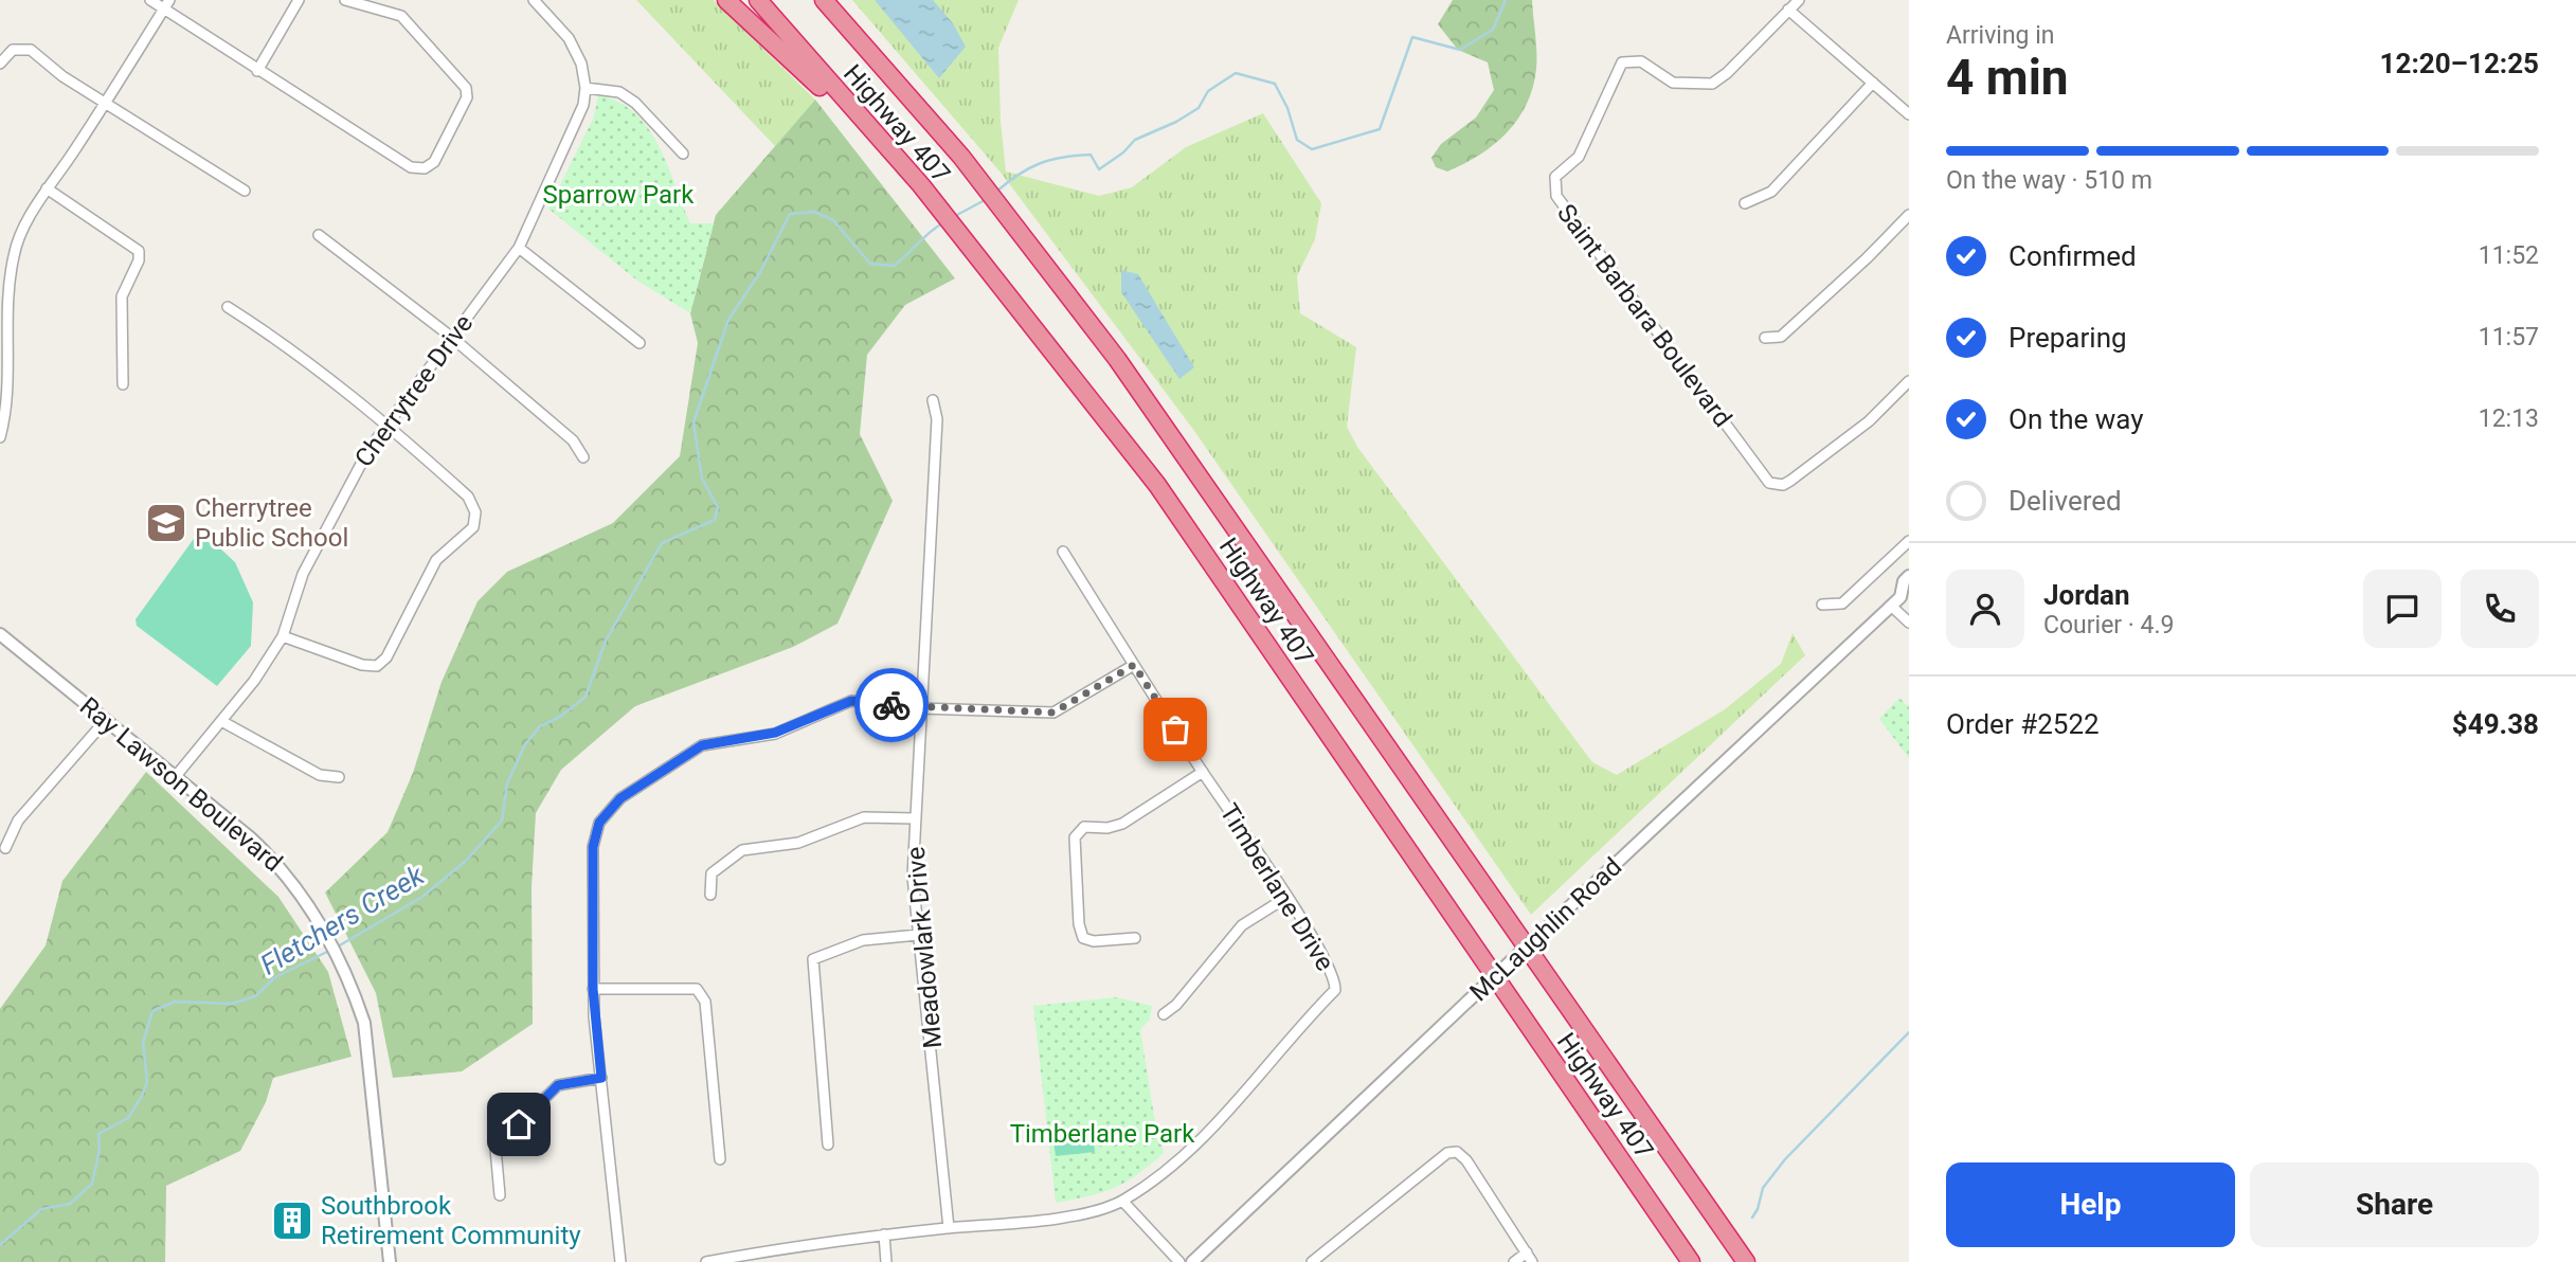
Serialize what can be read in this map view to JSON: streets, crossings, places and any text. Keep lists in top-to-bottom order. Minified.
{"streets":{"highway":["Highway 407"],"street":["Saint Barbara Boulevard","Cherrytree Drive","Ray Lawson Boulevard","Timberlane Drive","McLaughlin Road","Meadowlark Drive"]},"crossings":[["Cherrytree Drive","Ray Lawson Boulevard"],["Timberlane Drive","Meadowlark Drive"]],"water":["Fletchers Creek"],"parks":["Sparrow Park","Timberlane Park"],"places":{"school or university":["Cherrytree Public School"],"building":["Southbrook Retirement Community"]},"page":{"heading":["4 min","Arriving in","12:20–12:25"],"panel":["Jordan","Courier · 4.9","Order #2522","$49.38"],"bar":"On the way · 510 m","list":[["Confirmed","11:52"],["Preparing","11:57"],["On the way","12:13"],"Delivered"],"buttons":["Help","Share"]}}
